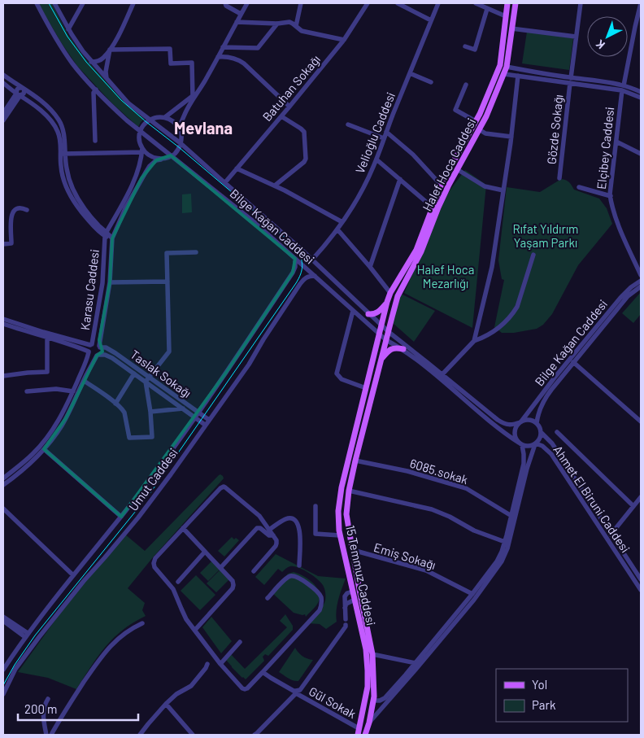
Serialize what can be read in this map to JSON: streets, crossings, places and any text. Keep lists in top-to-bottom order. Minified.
{"streets":{"main road":["Halef Hoca Caddesi","15 Temmuz Caddesi"],"street":["Batuhan Sokağı","Gözde Sokağı","Velioğlu Caddesi","Elçibey Caddesi","Bilge Kağan Caddesi","Karasu Caddesi","Taslak Sokağı","6085.sokak","Umut Caddesi","Ahmet El Biruni Caddesi","Emiş Sokağı","Gül Sokak"]},"crossings":[["Batuhan Sokağı","Bilge Kağan Caddesi"],["Velioğlu Caddesi","Bilge Kağan Caddesi"],["Halef Hoca Caddesi","Bilge Kağan Caddesi"],["Halef Hoca Caddesi","15 Temmuz Caddesi"],["Bilge Kağan Caddesi","Umut Caddesi"],["Bilge Kağan Caddesi","Ahmet El Biruni Caddesi"],["Bilge Kağan Caddesi","15 Temmuz Caddesi"],["Karasu Caddesi","Taslak Sokağı"],["Taslak Sokağı","Umut Caddesi"],["6085.sokak","15 Temmuz Caddesi"],["Emiş Sokağı","15 Temmuz Caddesi"],["15 Temmuz Caddesi","Gül Sokak"]],"districts":["Mevlana"],"parks":["Rıfat Yıldırım Yaşam Parkı","Halef Hoca Mezarlığı"],"legend":["Yol","Park"],"scale_bar":"200 m","north":"bottom left"}
